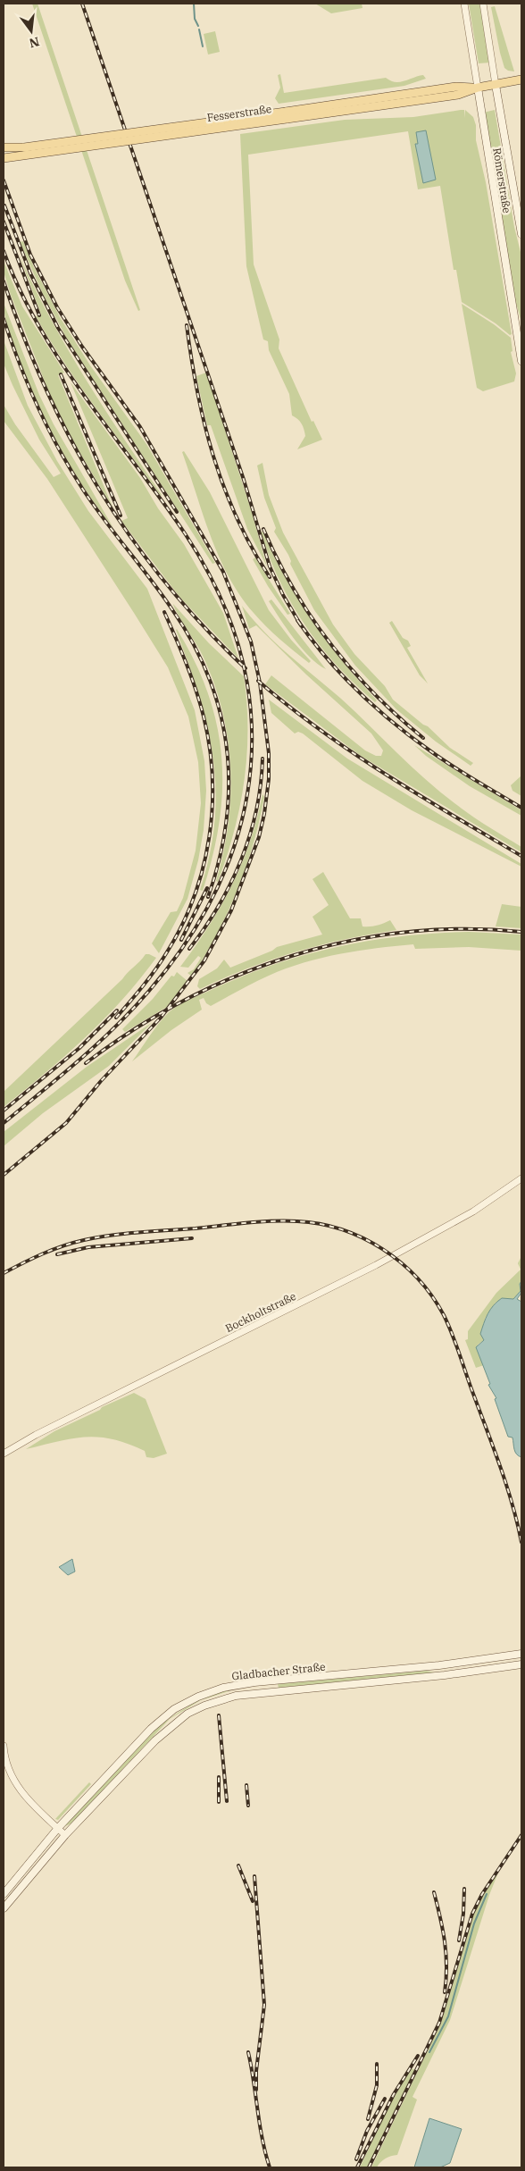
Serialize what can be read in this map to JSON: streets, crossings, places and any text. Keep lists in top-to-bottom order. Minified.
{"streets":{"main road":["Fesserstraße","Römerstraße","Gladbacher Straße"],"street":["Bockholtstraße"]},"crossings":[["Fesserstraße","Römerstraße"]],"north":"bottom"}
